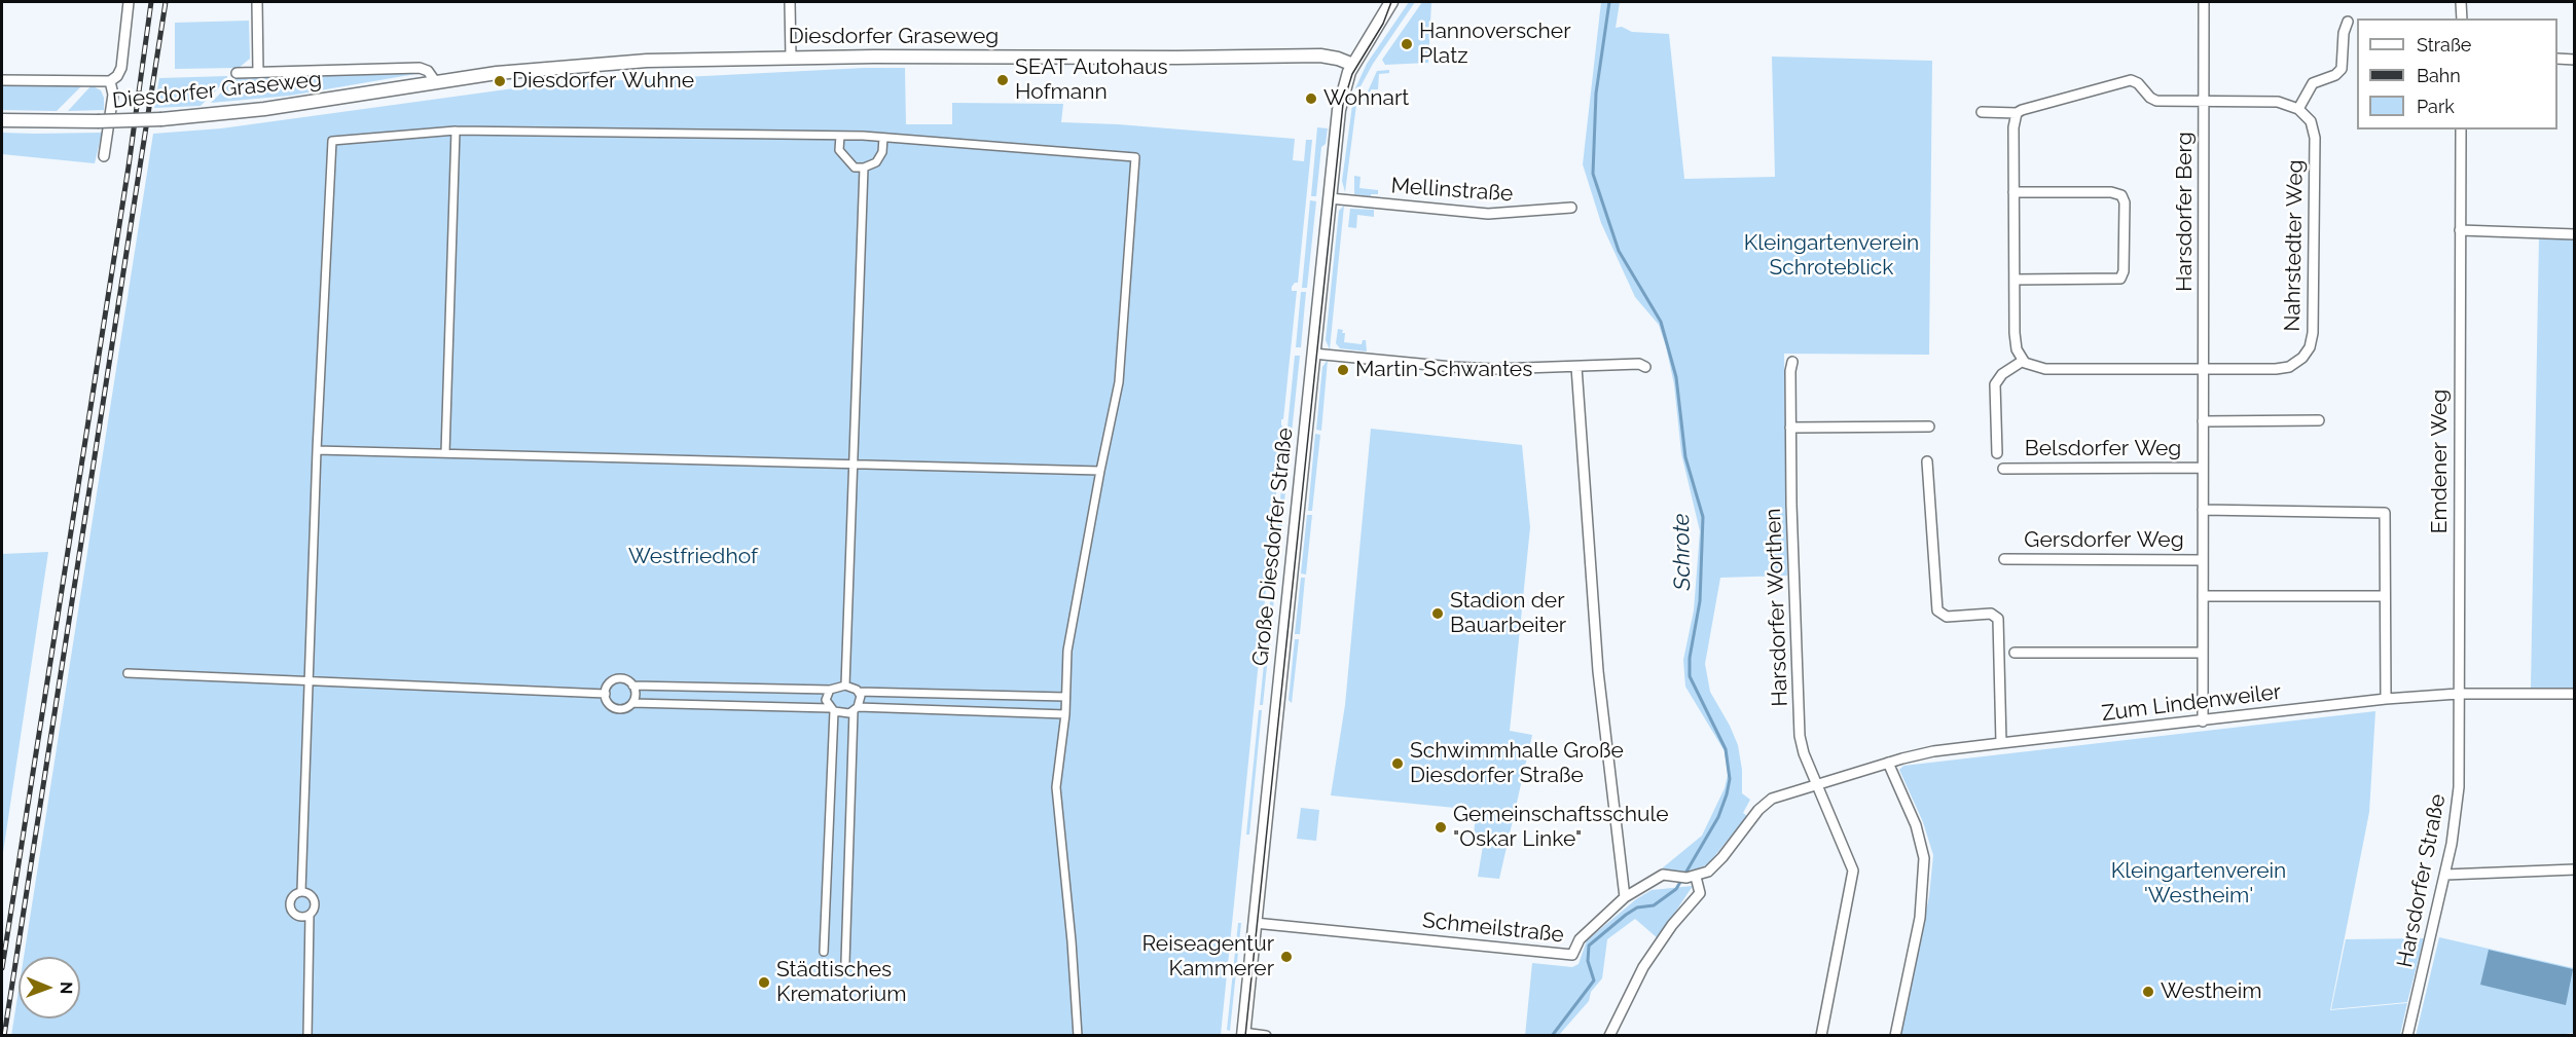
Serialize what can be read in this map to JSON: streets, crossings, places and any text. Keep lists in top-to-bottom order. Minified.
{"streets":{"main road":["Diesdorfer Graseweg","Große Diesdorfer Straße"],"street":["Mellinstraße","Harsdorfer Berg","Nahrstedter Weg","Belsdorfer Weg","Emdener Weg","Gersdorfer Weg","Harsdorfer Worthen","Zum Lindenweiler","Harsdorfer Straße","Schmeilstraße"]},"crossings":[["Diesdorfer Graseweg","Große Diesdorfer Straße"],["Mellinstraße","Große Diesdorfer Straße"],["Harsdorfer Berg","Nahrstedter Weg"],["Harsdorfer Berg","Belsdorfer Weg"],["Harsdorfer Berg","Gersdorfer Weg"],["Harsdorfer Berg","Zum Lindenweiler"],["Emdener Weg","Zum Lindenweiler"],["Emdener Weg","Harsdorfer Straße"],["Große Diesdorfer Straße","Schmeilstraße"],["Harsdorfer Worthen","Zum Lindenweiler"],["Zum Lindenweiler","Harsdorfer Straße"],["Zum Lindenweiler","Schmeilstraße"]],"water":["Schrote"],"parks":["Kleingartenverein Schroteblick","Westfriedhof","Kleingartenverein 'Westheim'"],"places":["Hannoverscher Platz","SEAT Autohaus Hofmann","Diesdorfer Wuhne","Wohnart","Martin Schwantes","Stadion der Bauarbeiter","Schwimmhalle Große Diesdorfer Straße","Gemeinschaftsschule \"Oskar Linke\"","Reiseagentur Kammerer","Städtisches Krematorium","Westheim"],"legend":["Straße","Bahn","Park"],"north":"right"}
